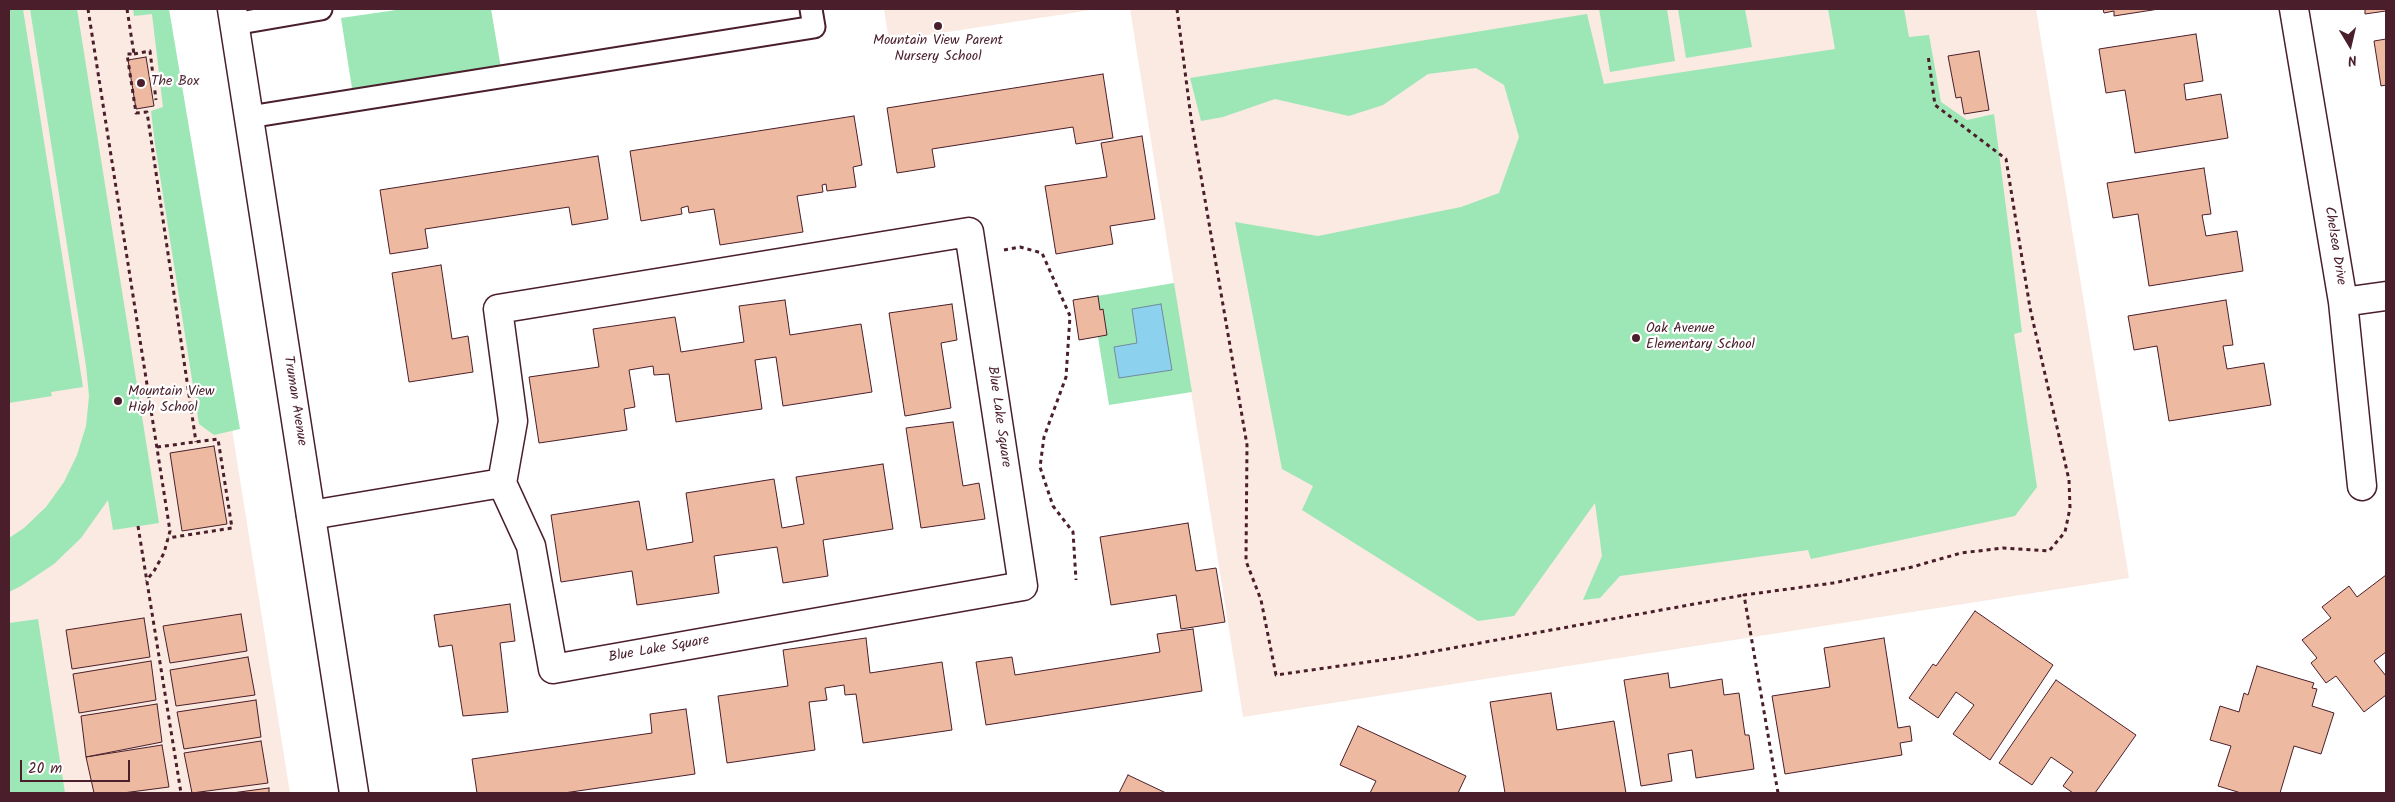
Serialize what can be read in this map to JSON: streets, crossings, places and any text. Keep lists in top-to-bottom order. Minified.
{"streets":{"street":["Chelsea Drive","Truman Avenue","Blue Lake Square"]},"places":["Mountain View Parent Nursery School","The Box","Oak Avenue Elementary School","Mountain View High School"],"scale_bar":"20 m","north":"bottom"}
